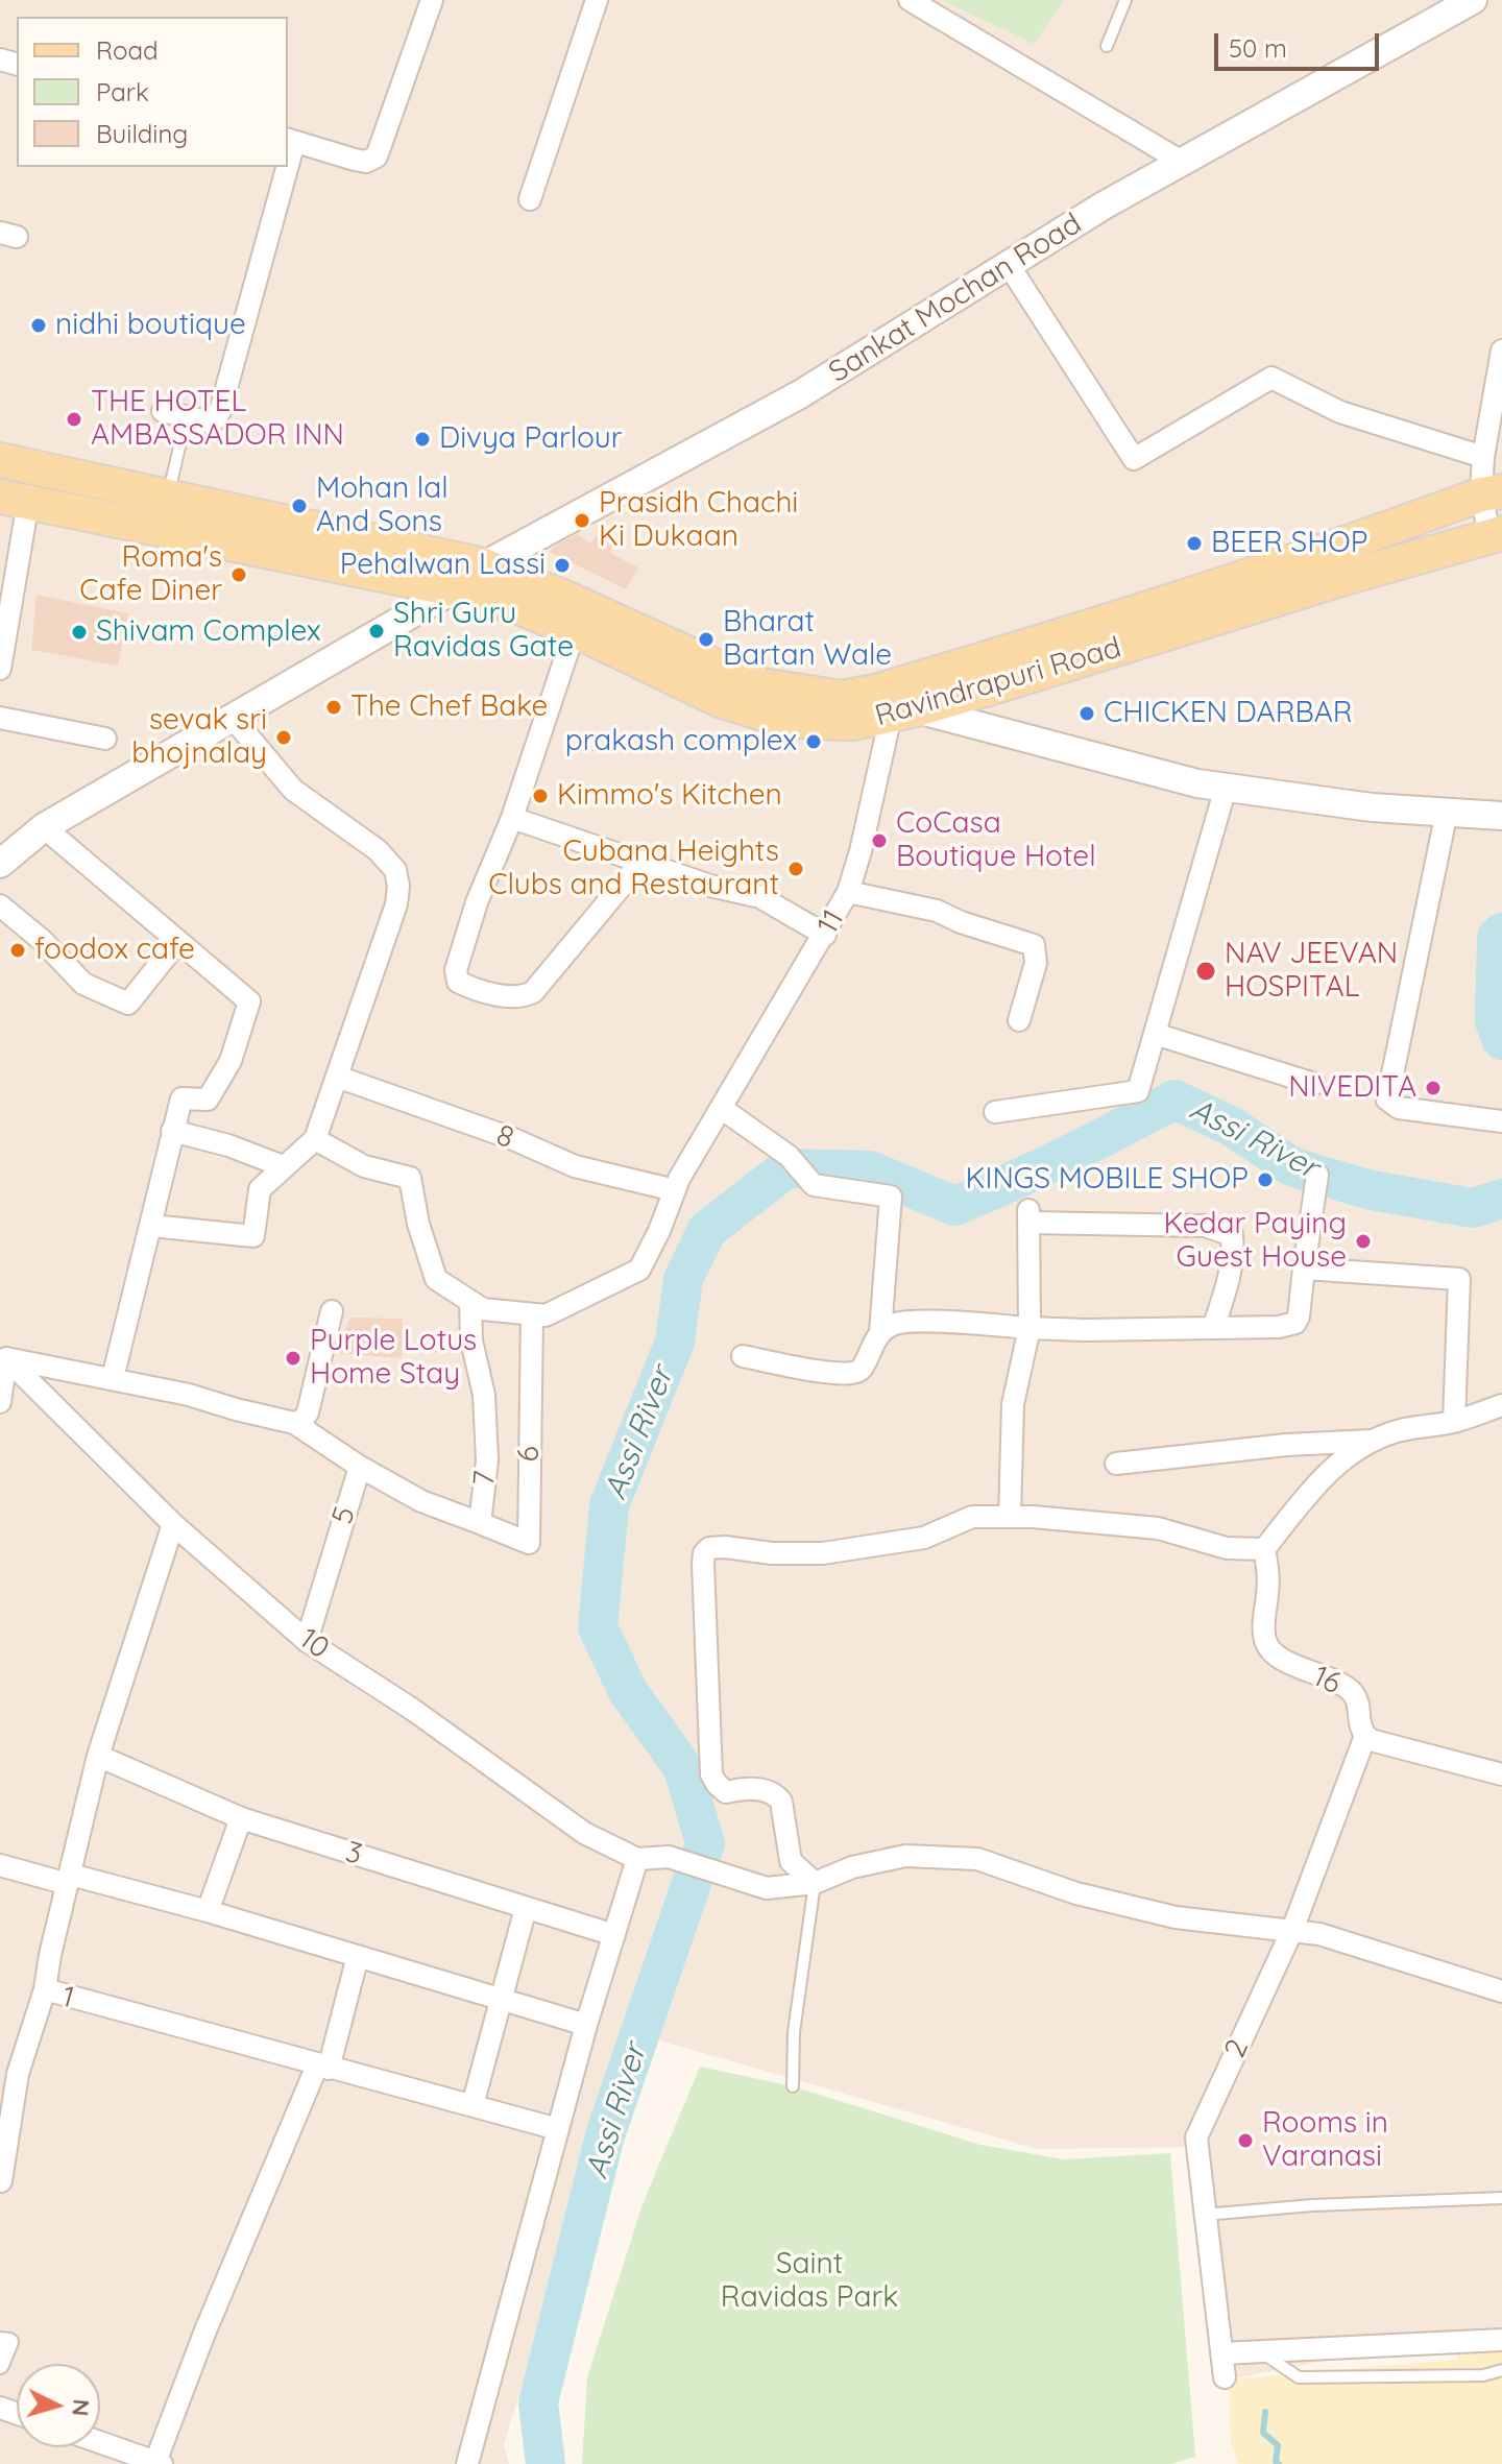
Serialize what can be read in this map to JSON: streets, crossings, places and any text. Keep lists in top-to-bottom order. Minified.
{"streets":{"main road":["Ravindrapuri Road"],"street":["Sankat Mochan Road","11","8","6","7","5","10","16","3","1","2"]},"crossings":[["Sankat Mochan Road","Ravindrapuri Road"],["Ravindrapuri Road","11"],["11","8"],["11","6"],["6","7"],["7","5"],["5","10"],["10","1"],["16","2"],["3","1"]],"water":["Assi River"],"parks":["Saint Ravidas Park"],"places":["nidhi boutique","THE HOTEL AMBASSADOR INN","Divya Parlour","Mohan lal And Sons","Prasidh Chachi Ki Dukaan","BEER SHOP","Pehalwan Lassi","Roma's Cafe Diner","Shri Guru Ravidas Gate","Shivam Complex","Bharat Bartan Wale","The Chef Bake","CHICKEN DARBAR","sevak sri bhojnalay","prakash complex","Kimmo's Kitchen","CoCasa Boutique Hotel","Cubana Heights Clubs and Restaurant","foodox cafe","NAV JEEVAN HOSPITAL","NIVEDITA","KINGS MOBILE SHOP","Kedar Paying Guest House","Purple Lotus Home Stay","Rooms in Varanasi"],"legend":["Road","Park","Building"],"scale_bar":"50 m","north":"right"}
